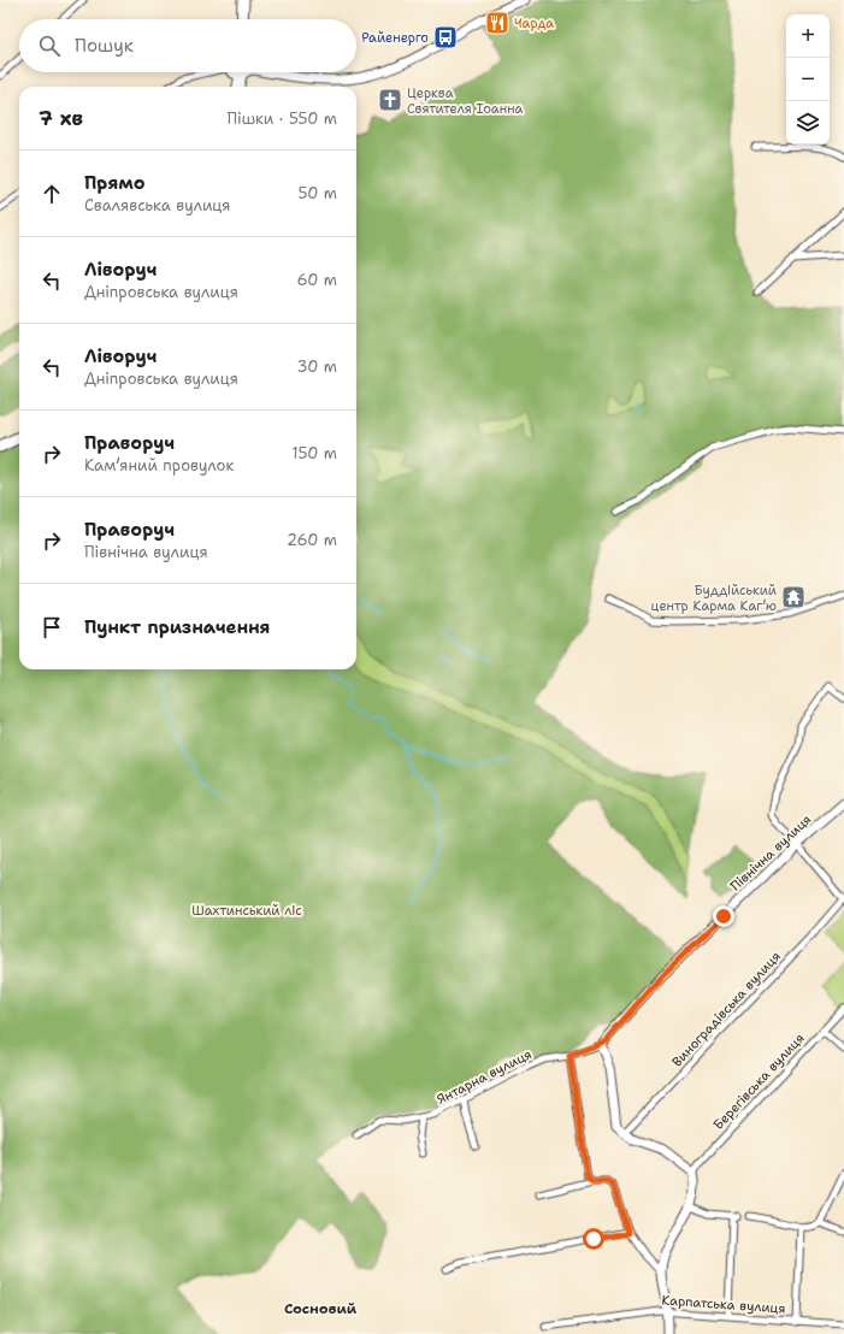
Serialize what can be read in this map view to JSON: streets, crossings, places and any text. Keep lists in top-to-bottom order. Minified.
{"streets":{"street":["Північна вулиця","Виноградівська вулиця","Янтарна вулиця","Берегівська вулиця","Карпатська вулиця"]},"crossings":[["Північна вулиця","Янтарна вулиця"]],"districts":["Сосновий"],"parks":["Шахтинський ліс"],"places":{"restaurant":["Чарда"],"bus stop":["Райенерго"],"church":["Церква Святителя Іоанна"],"temple":["Буддійський центр Карма Кагʼю"]},"page":{"map_buttons":["+","−"],"search":"Пошук","heading":["7 хв","Пішки · 550 m"],"list":[["Прямо","Свалявська вулиця","50 m"],["Ліворуч","Дніпровська вулиця","60 m"],["Ліворуч","Дніпровська вулиця","30 m"],["Праворуч","Камʼяний провулок","150 m"],["Праворуч","Північна вулиця","260 m"],"Пункт призначення"]}}
